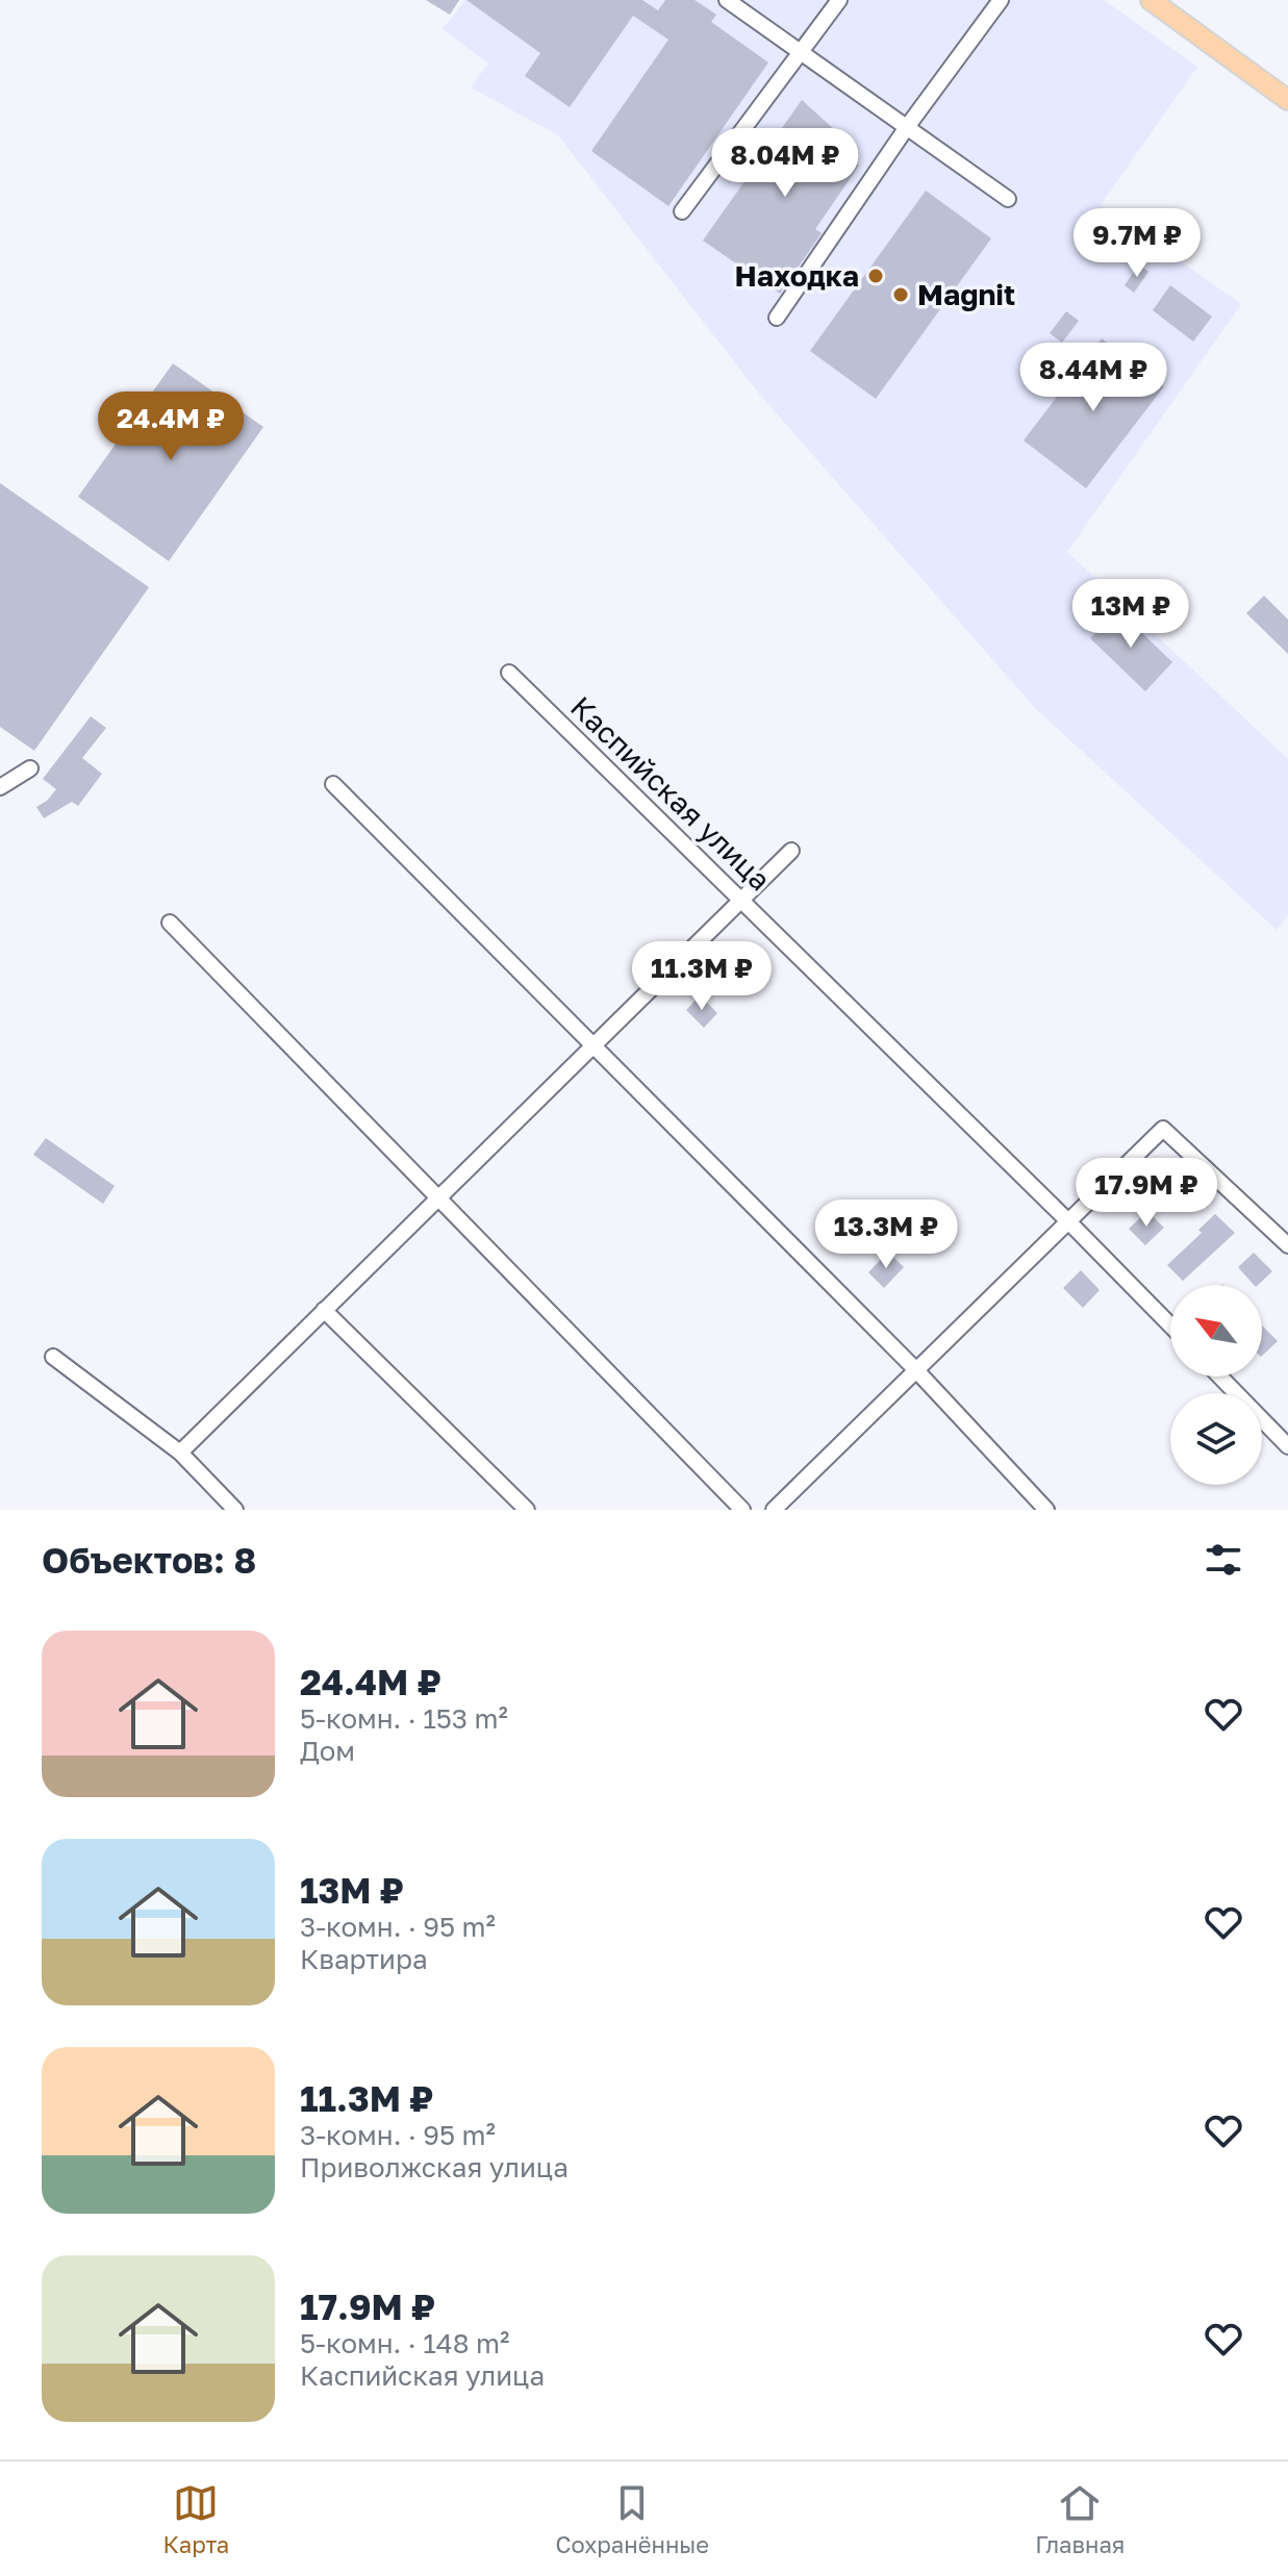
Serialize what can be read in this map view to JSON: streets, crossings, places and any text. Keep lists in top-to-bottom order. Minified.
{"streets":{"street":["Каспийская улица"]},"places":["Находка","Magnit"],"north":"top left","page":{"price":["8.04M ₽","9.7M ₽","8.44M ₽","24.4M ₽","13M ₽","11.3M ₽","17.9M ₽","13.3M ₽"],"heading":"Объектов: 8","list":[{"name":"24.4M ₽","note":"5-комн. · 153 m² · Дом"},{"name":"13M ₽","note":"3-комн. · 95 m² · Квартира"},{"name":"11.3M ₽","note":"3-комн. · 95 m² · Приволжская улица"},{"name":"17.9M ₽","note":"5-комн. · 148 m² · Каспийская улица"}],"tabs":["Карта","Сохранённые","Главная"]}}
